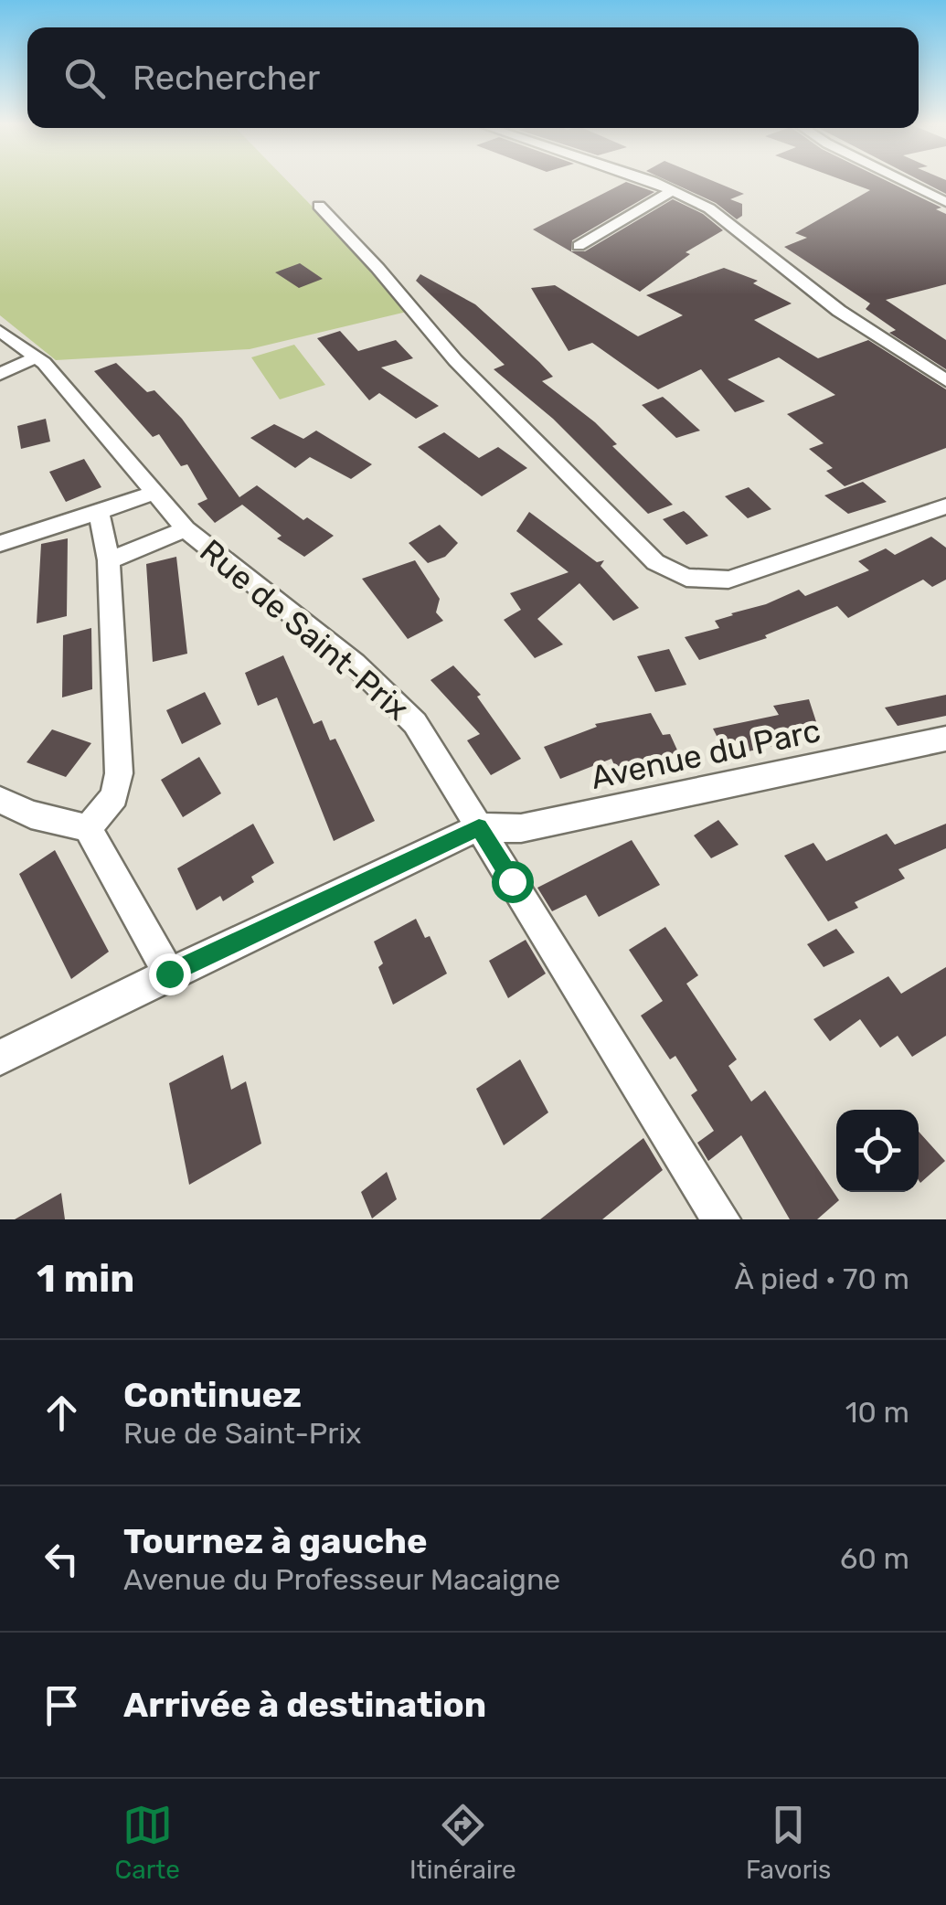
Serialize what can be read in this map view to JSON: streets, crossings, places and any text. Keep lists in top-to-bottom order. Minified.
{"streets":{"street":["Rue de Saint-Prix","Avenue du Parc"]},"crossings":[["Rue de Saint-Prix","Avenue du Parc"]],"page":{"search":"Rechercher","heading":["1 min","À pied · 70 m"],"list":[["Continuez","Rue de Saint-Prix","10 m"],["Tournez à gauche","Avenue du Professeur Macaigne","60 m"],"Arrivée à destination"],"nav":["Carte","Itinéraire","Favoris"]}}
